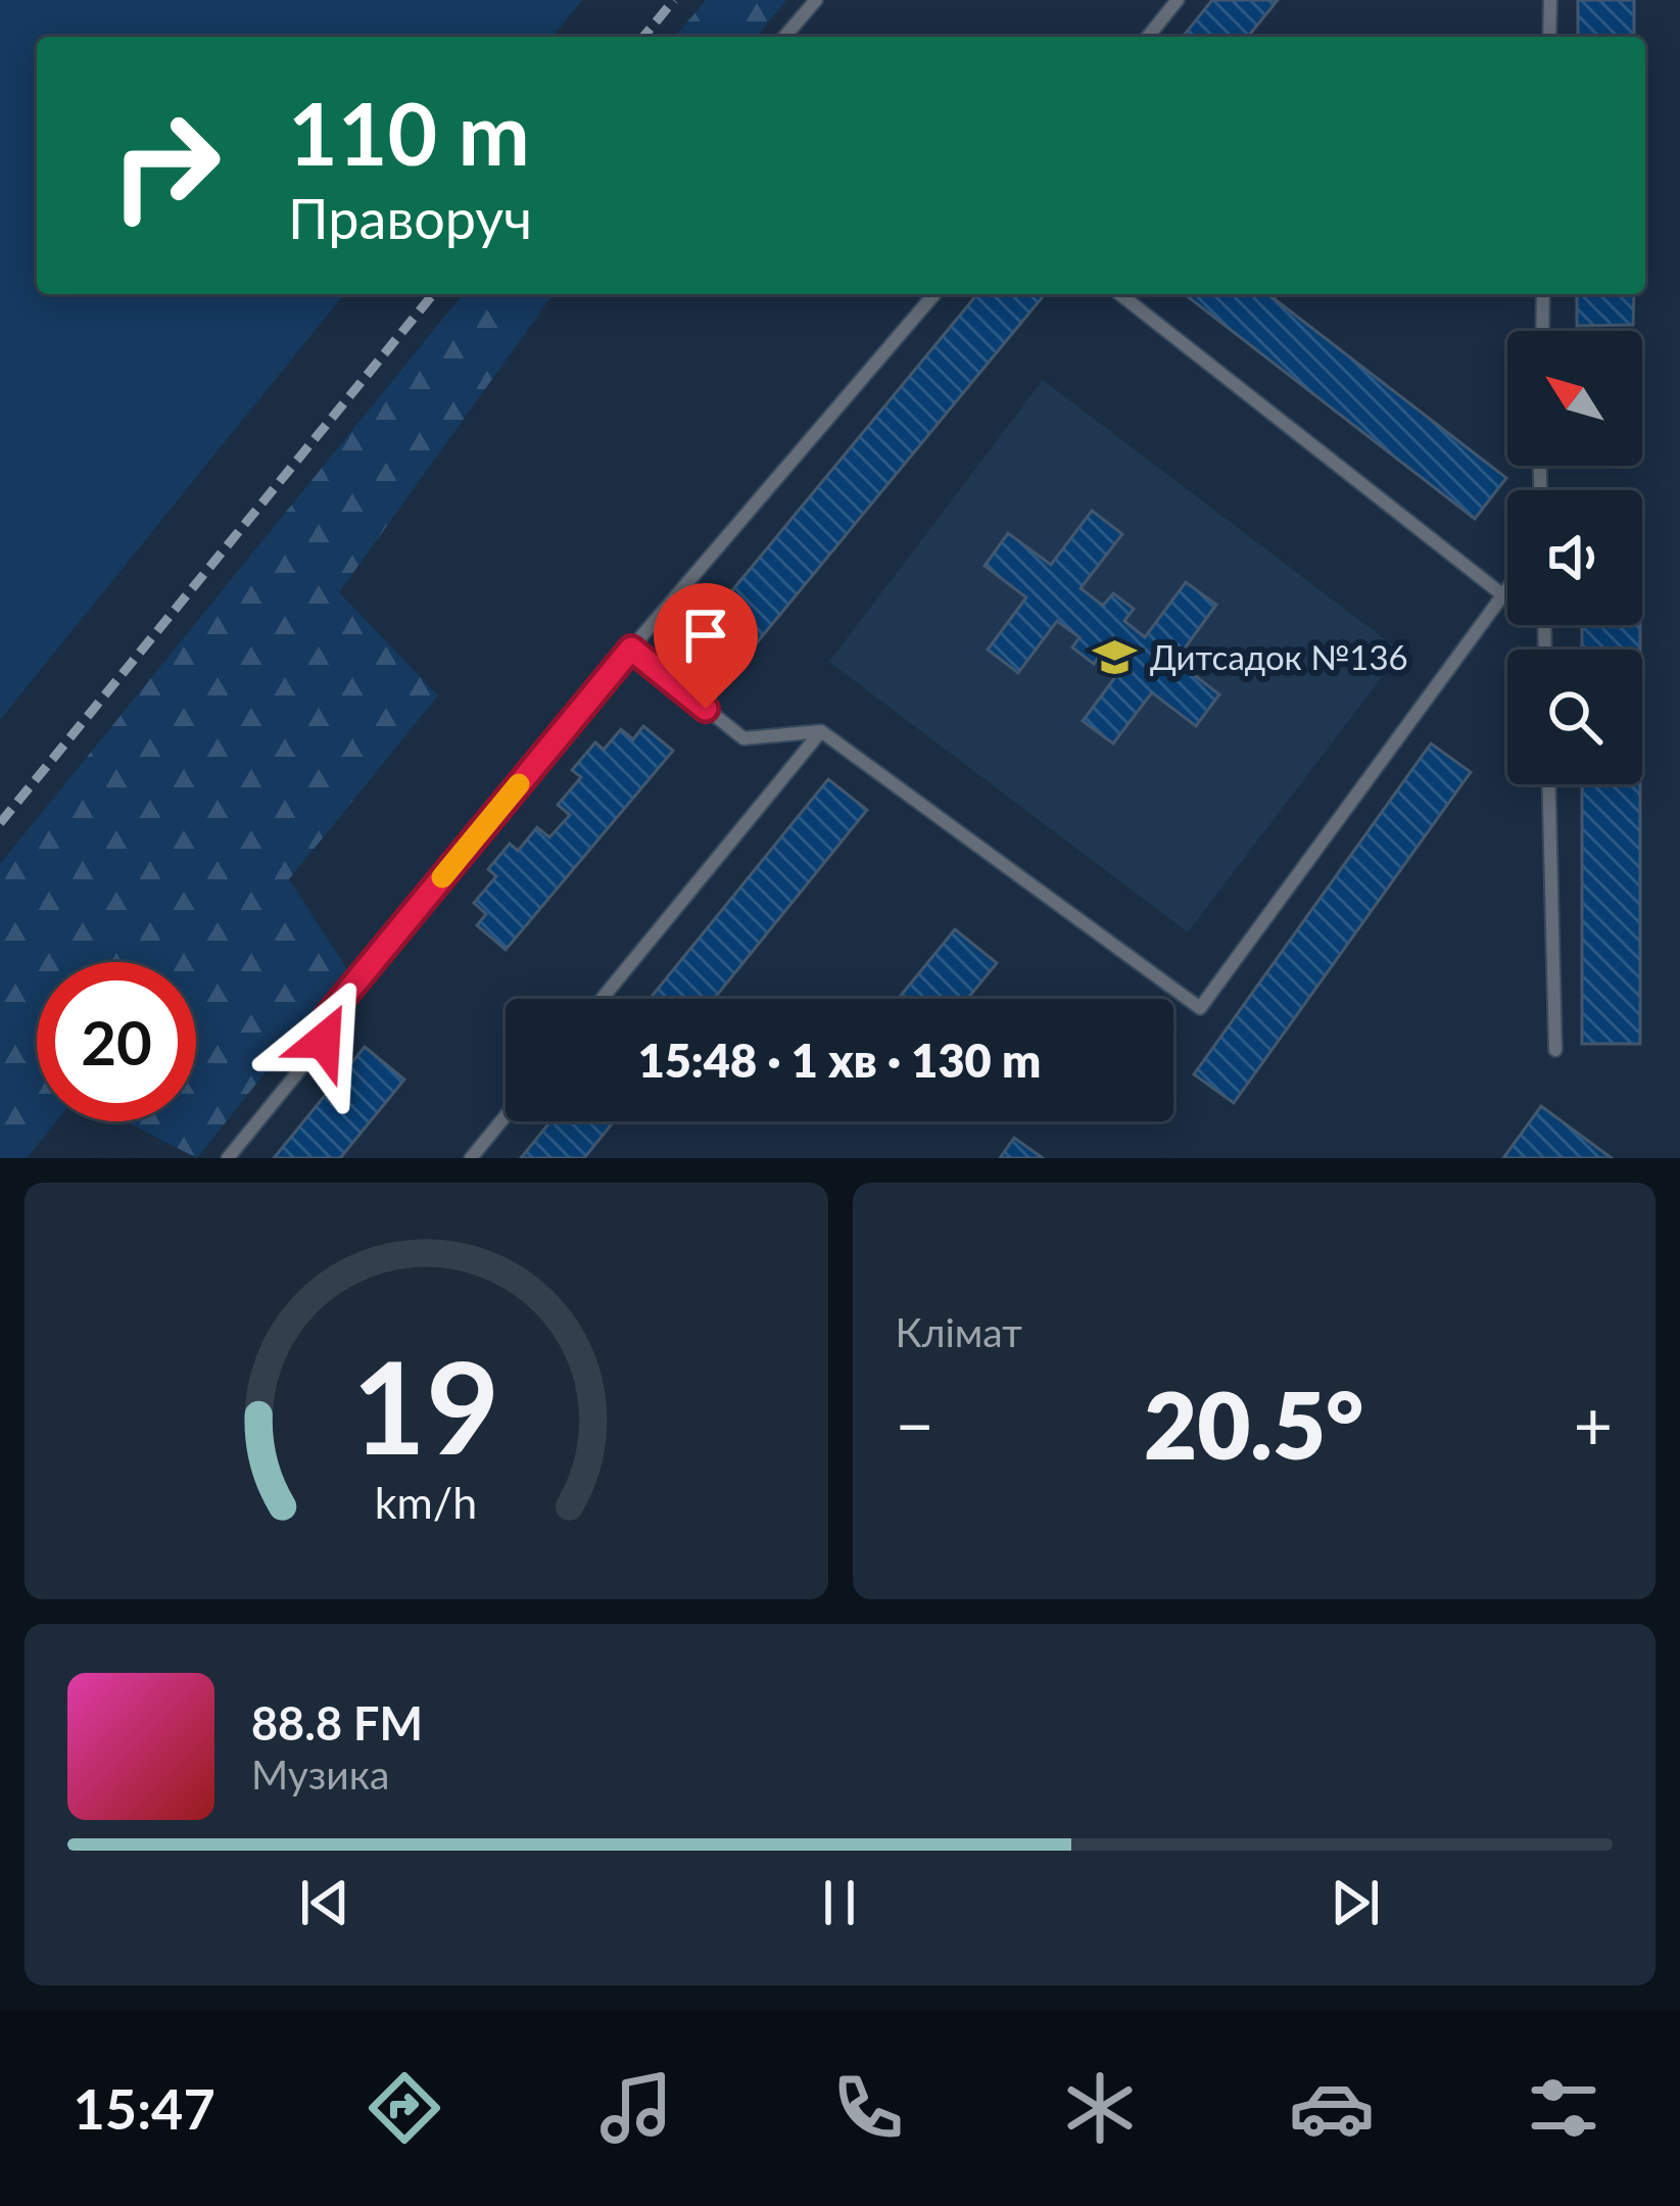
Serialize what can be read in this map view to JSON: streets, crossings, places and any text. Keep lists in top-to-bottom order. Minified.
{"places":{"school or university":["Дитсадок №136"]},"north":"top left","page":{"turn":["110 m","Праворуч"],"limit":"20","trip":"15:48 · 1 хв · 130 m","tile":"Клімат","heat":["−","20.5°","+"],"song":["88.8 FM","Музика"],"tabs":"15:47","gauge":["19","km/h"]}}
